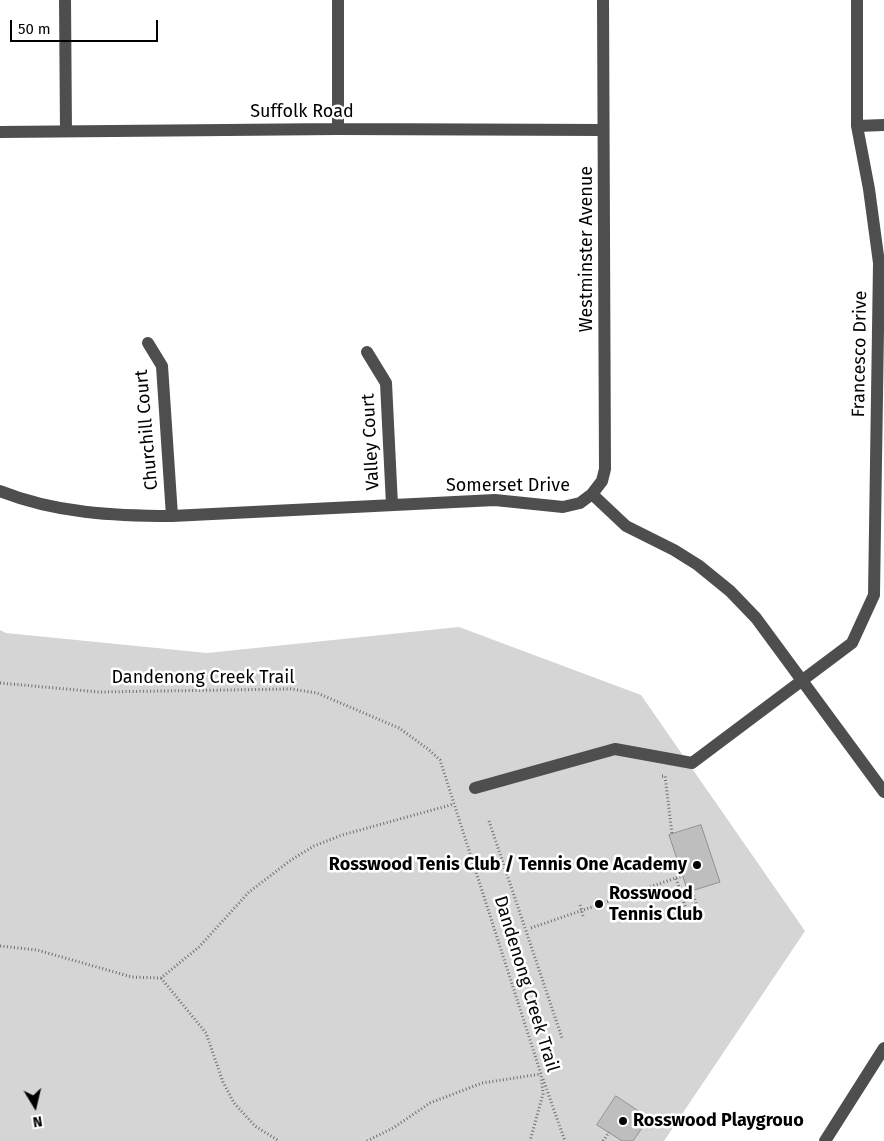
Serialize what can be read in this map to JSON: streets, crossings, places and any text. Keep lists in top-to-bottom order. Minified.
{"streets":{"street":["Suffolk Road","Westminster Avenue","Francesco Drive","Churchill Court","Valley Court","Somerset Drive"],"path":["Dandenong Creek Trail"]},"crossings":[["Suffolk Road","Westminster Avenue"],["Westminster Avenue","Somerset Drive"],["Francesco Drive","Somerset Drive"],["Churchill Court","Somerset Drive"],["Valley Court","Somerset Drive"]],"places":["Rosswood Tenis Club / Tennis One Academy","Rosswood Tennis Club","Rosswood Playgrouo"],"scale_bar":"50 m","north":"bottom"}
